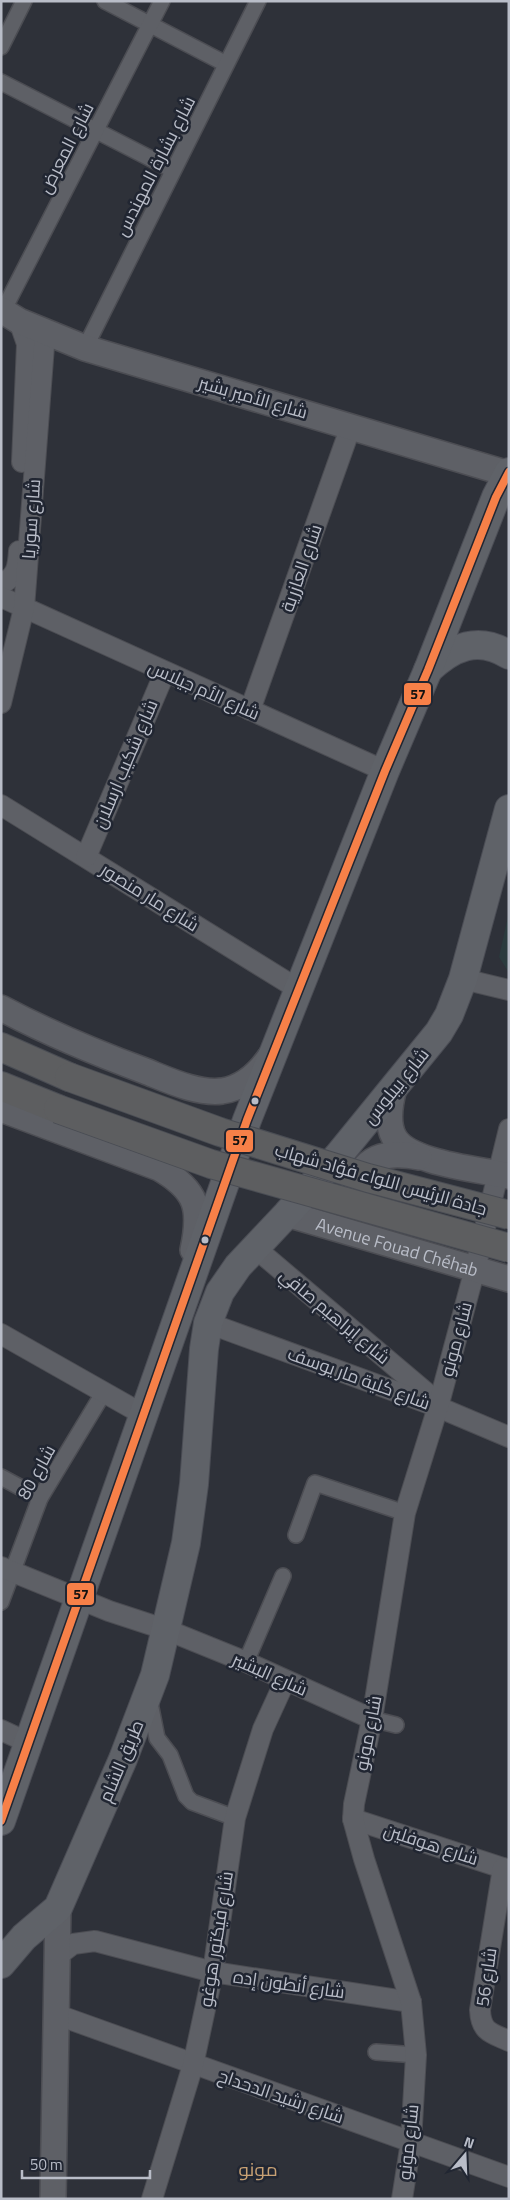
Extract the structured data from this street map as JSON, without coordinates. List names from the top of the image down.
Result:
{
  "streets": {
    "highway": ["جادة الرئيس اللواء فؤاد شهاب"],
    "main road": ["شارع بيبلوس", "طريق الشام"],
    "street": [
      "شارع المعرض",
      "شارع بشارة المهندس",
      "شارع الأمير بشير",
      "شارع سوريا",
      "شارع العازرية",
      "شارع الأم جيلاس",
      "شارع شكيب ارسلان",
      "شارع مار منصور",
      "Avenue Fouad Chéhab",
      "شارع إبراهيم صافي",
      "شارع مونو",
      "شارع كلية مار يوسف",
      "شارع 80",
      "شارع البشير",
      "شارع هوفلين",
      "شارع فيكتور هوغو",
      "شارع 56",
      "شارع أنطون إده",
      "شارع رشيد الدحداح"
    ]
  },
  "crossings": [
    ["شارع المعرض", "شارع الأمير بشير"],
    ["شارع المعرض", "شارع سوريا"],
    ["شارع بشارة المهندس", "شارع الأمير بشير"],
    ["شارع الأمير بشير", "شارع سوريا"],
    ["شارع الأمير بشير", "شارع العازرية"],
    ["شارع سوريا", "شارع الأم جيلاس"],
    ["شارع العازرية", "شارع الأم جيلاس"],
    ["شارع الأم جيلاس", "شارع شكيب ارسلان"],
    ["شارع شكيب ارسلان", "شارع مار منصور"],
    ["شارع بيبلوس", "Avenue Fouad Chéhab"],
    ["شارع بيبلوس", "شارع إبراهيم صافي"],
    ["شارع بيبلوس", "شارع كلية مار يوسف"],
    ["شارع بيبلوس", "طريق الشام"],
    ["Avenue Fouad Chéhab", "شارع مونو"],
    ["شارع إبراهيم صافي", "شارع مونو"],
    ["شارع إبراهيم صافي", "شارع كلية مار يوسف"],
    ["شارع مونو", "شارع كلية مار يوسف"],
    ["شارع مونو", "شارع البشير"],
    ["شارع مونو", "شارع هوفلين"],
    ["شارع مونو", "شارع أنطون إده"],
    ["شارع مونو", "شارع رشيد الدحداح"],
    ["شارع كلية مار يوسف", "طريق الشام"],
    ["شارع 80", "شارع البشير"],
    ["شارع البشير", "طريق الشام"],
    ["شارع البشير", "شارع فيكتور هوغو"],
    ["طريق الشام", "شارع أنطون إده"],
    ["طريق الشام", "شارع رشيد الدحداح"],
    ["شارع هوفلين", "شارع 56"],
    ["شارع فيكتور هوغو", "شارع أنطون إده"],
    ["شارع فيكتور هوغو", "شارع رشيد الدحداح"]
  ],
  "districts": ["مونو"],
  "lines": ["transit line 57"],
  "scale_bar": "50 m",
  "north": "top"
}
